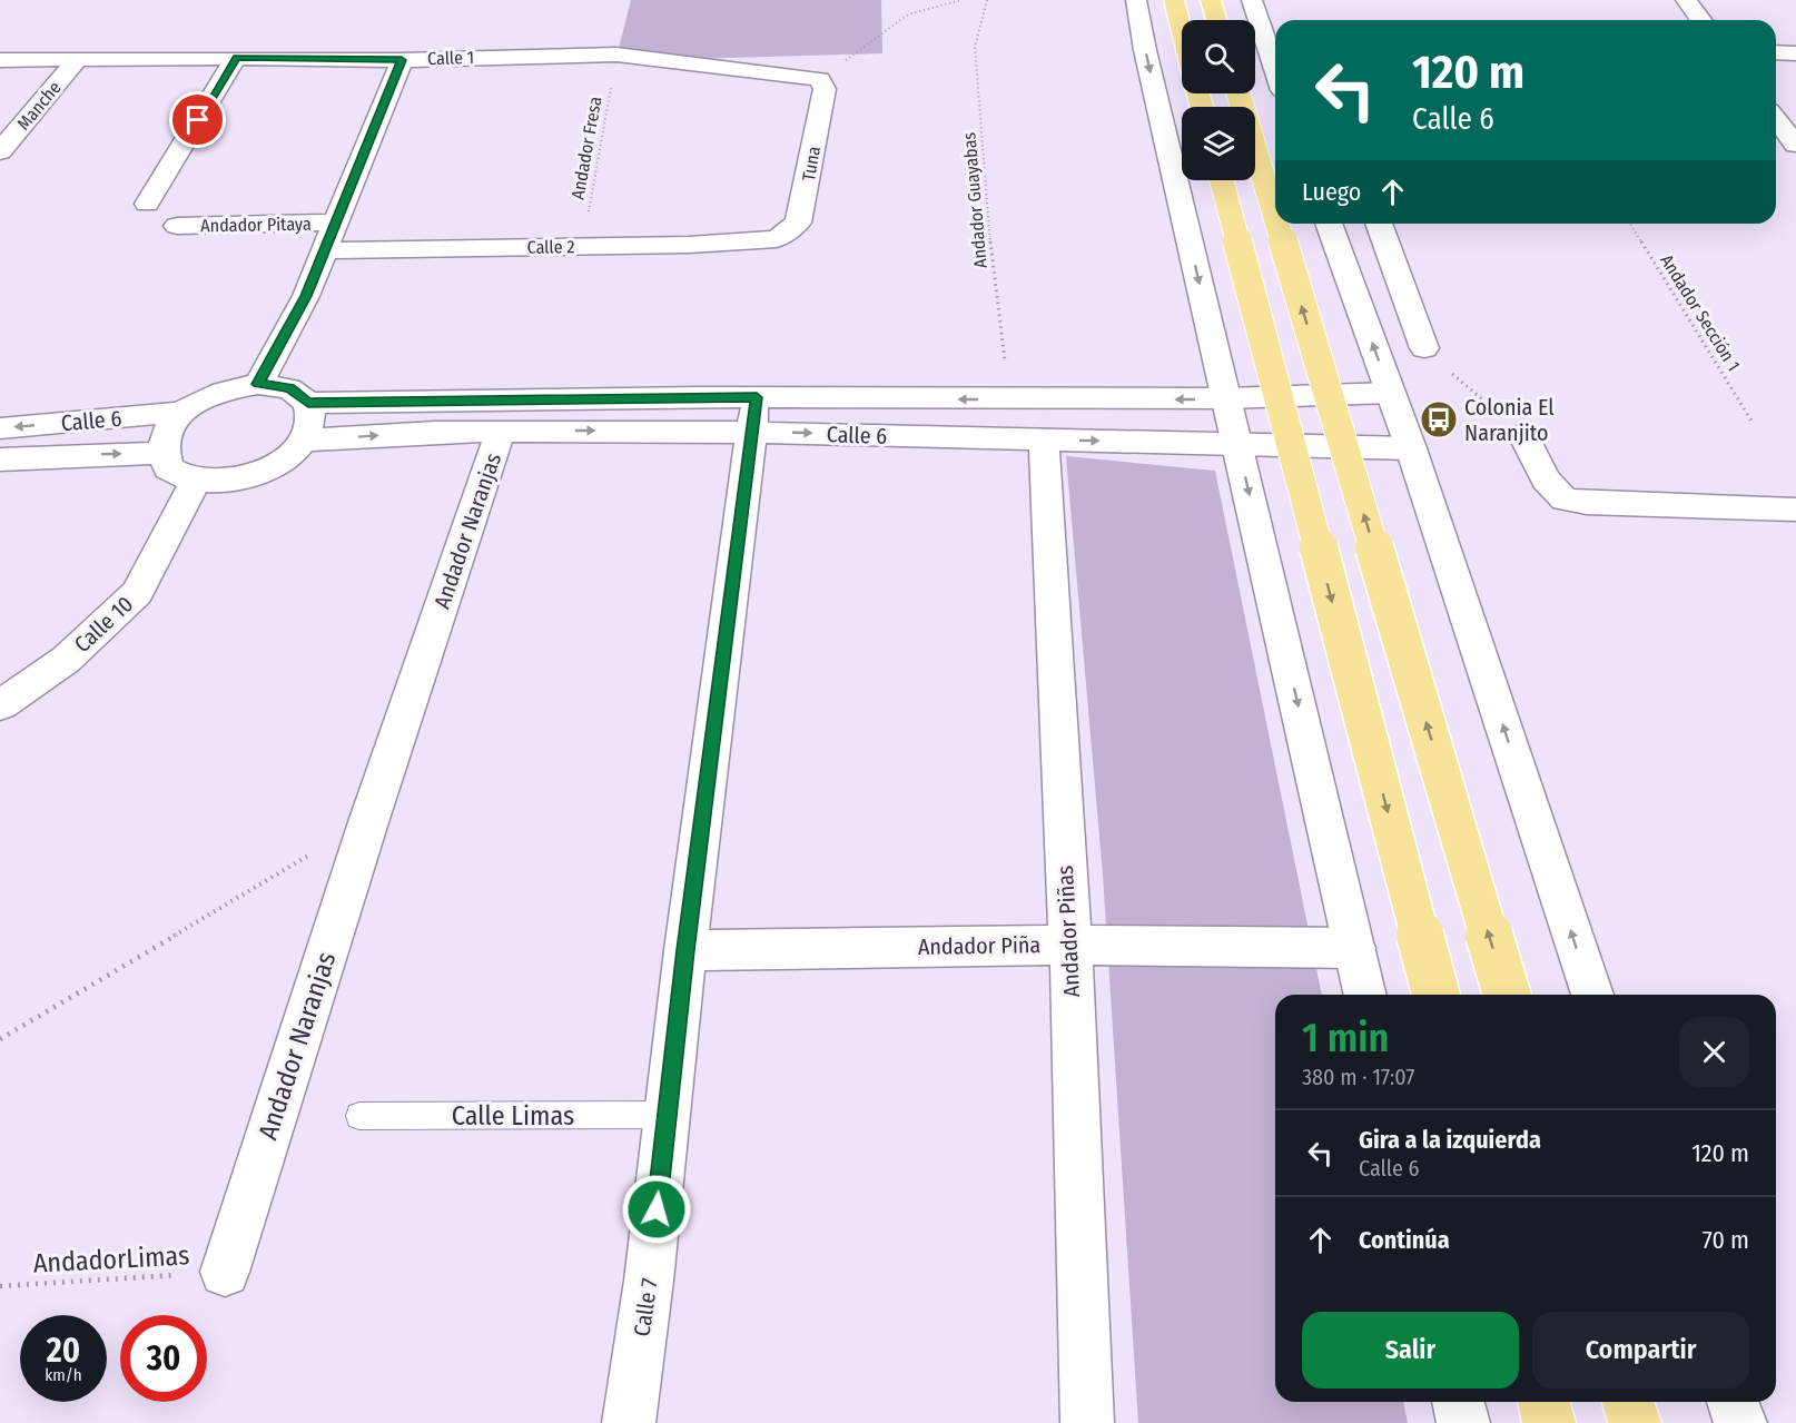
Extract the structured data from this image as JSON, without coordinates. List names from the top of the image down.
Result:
{
  "streets": {
    "street": [
      "Calle 1",
      "Manche",
      "Tuna",
      "Andador Pitaya",
      "Calle 2",
      "Calle 6",
      "Andador Naranjas",
      "Calle 10",
      "Andador Piñas",
      "Andador Piña",
      "Calle 7"
    ],
    "lane": ["Calle Limas"],
    "path": [
      "Andador Fresa",
      "Andador Guayabas",
      "Andador Sección 1",
      "AndadorLimas"
    ]
  },
  "crossings": [
    ["Calle 1", "Manche"],
    ["Calle 1", "Andador Fresa"],
    ["Calle 1", "Tuna"],
    ["Andador Fresa", "Calle 2"],
    ["Tuna", "Calle 2"],
    ["Andador Guayabas", "Calle 6"],
    ["Calle 6", "Andador Naranjas"],
    ["Calle 6", "Calle 10"],
    ["Calle 6", "Andador Piñas"],
    ["Calle 6", "Calle 7"],
    ["Andador Naranjas", "AndadorLimas"],
    ["Andador Piñas", "Andador Piña"],
    ["Andador Piña", "Calle 7"],
    ["Calle Limas", "Calle 7"]
  ],
  "places": {
    "bus stop": ["Colonia El Naranjito"]
  },
  "page": {
    "turn": ["120 m", "Calle 6"],
    "then": "Luego",
    "heading": ["1 min", "380 m · 17:07"],
    "list": [
      {
        "name": "Gira a la izquierda",
        "note": "Calle 6",
        "value": "120 m"
      },
      {
        "name": "Continúa",
        "value": "70 m"
      }
    ],
    "buttons": ["Salir", "Compartir"],
    "speed": "20 km/h",
    "limit": "30"
  }
}
